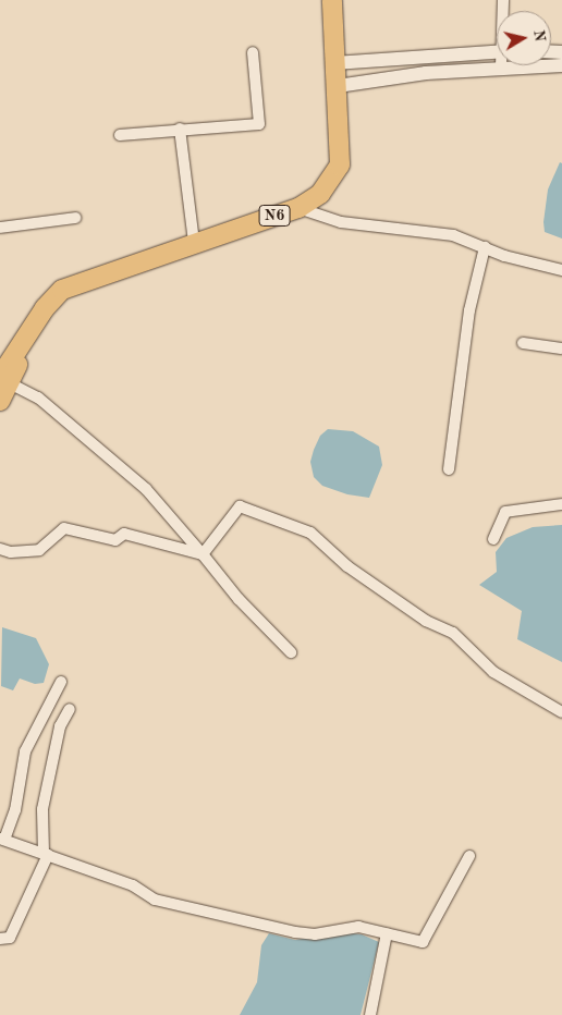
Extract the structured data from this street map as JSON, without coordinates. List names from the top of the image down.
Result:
{
  "streets": {
    "highway": ["N6"]
  },
  "north": "right"
}
